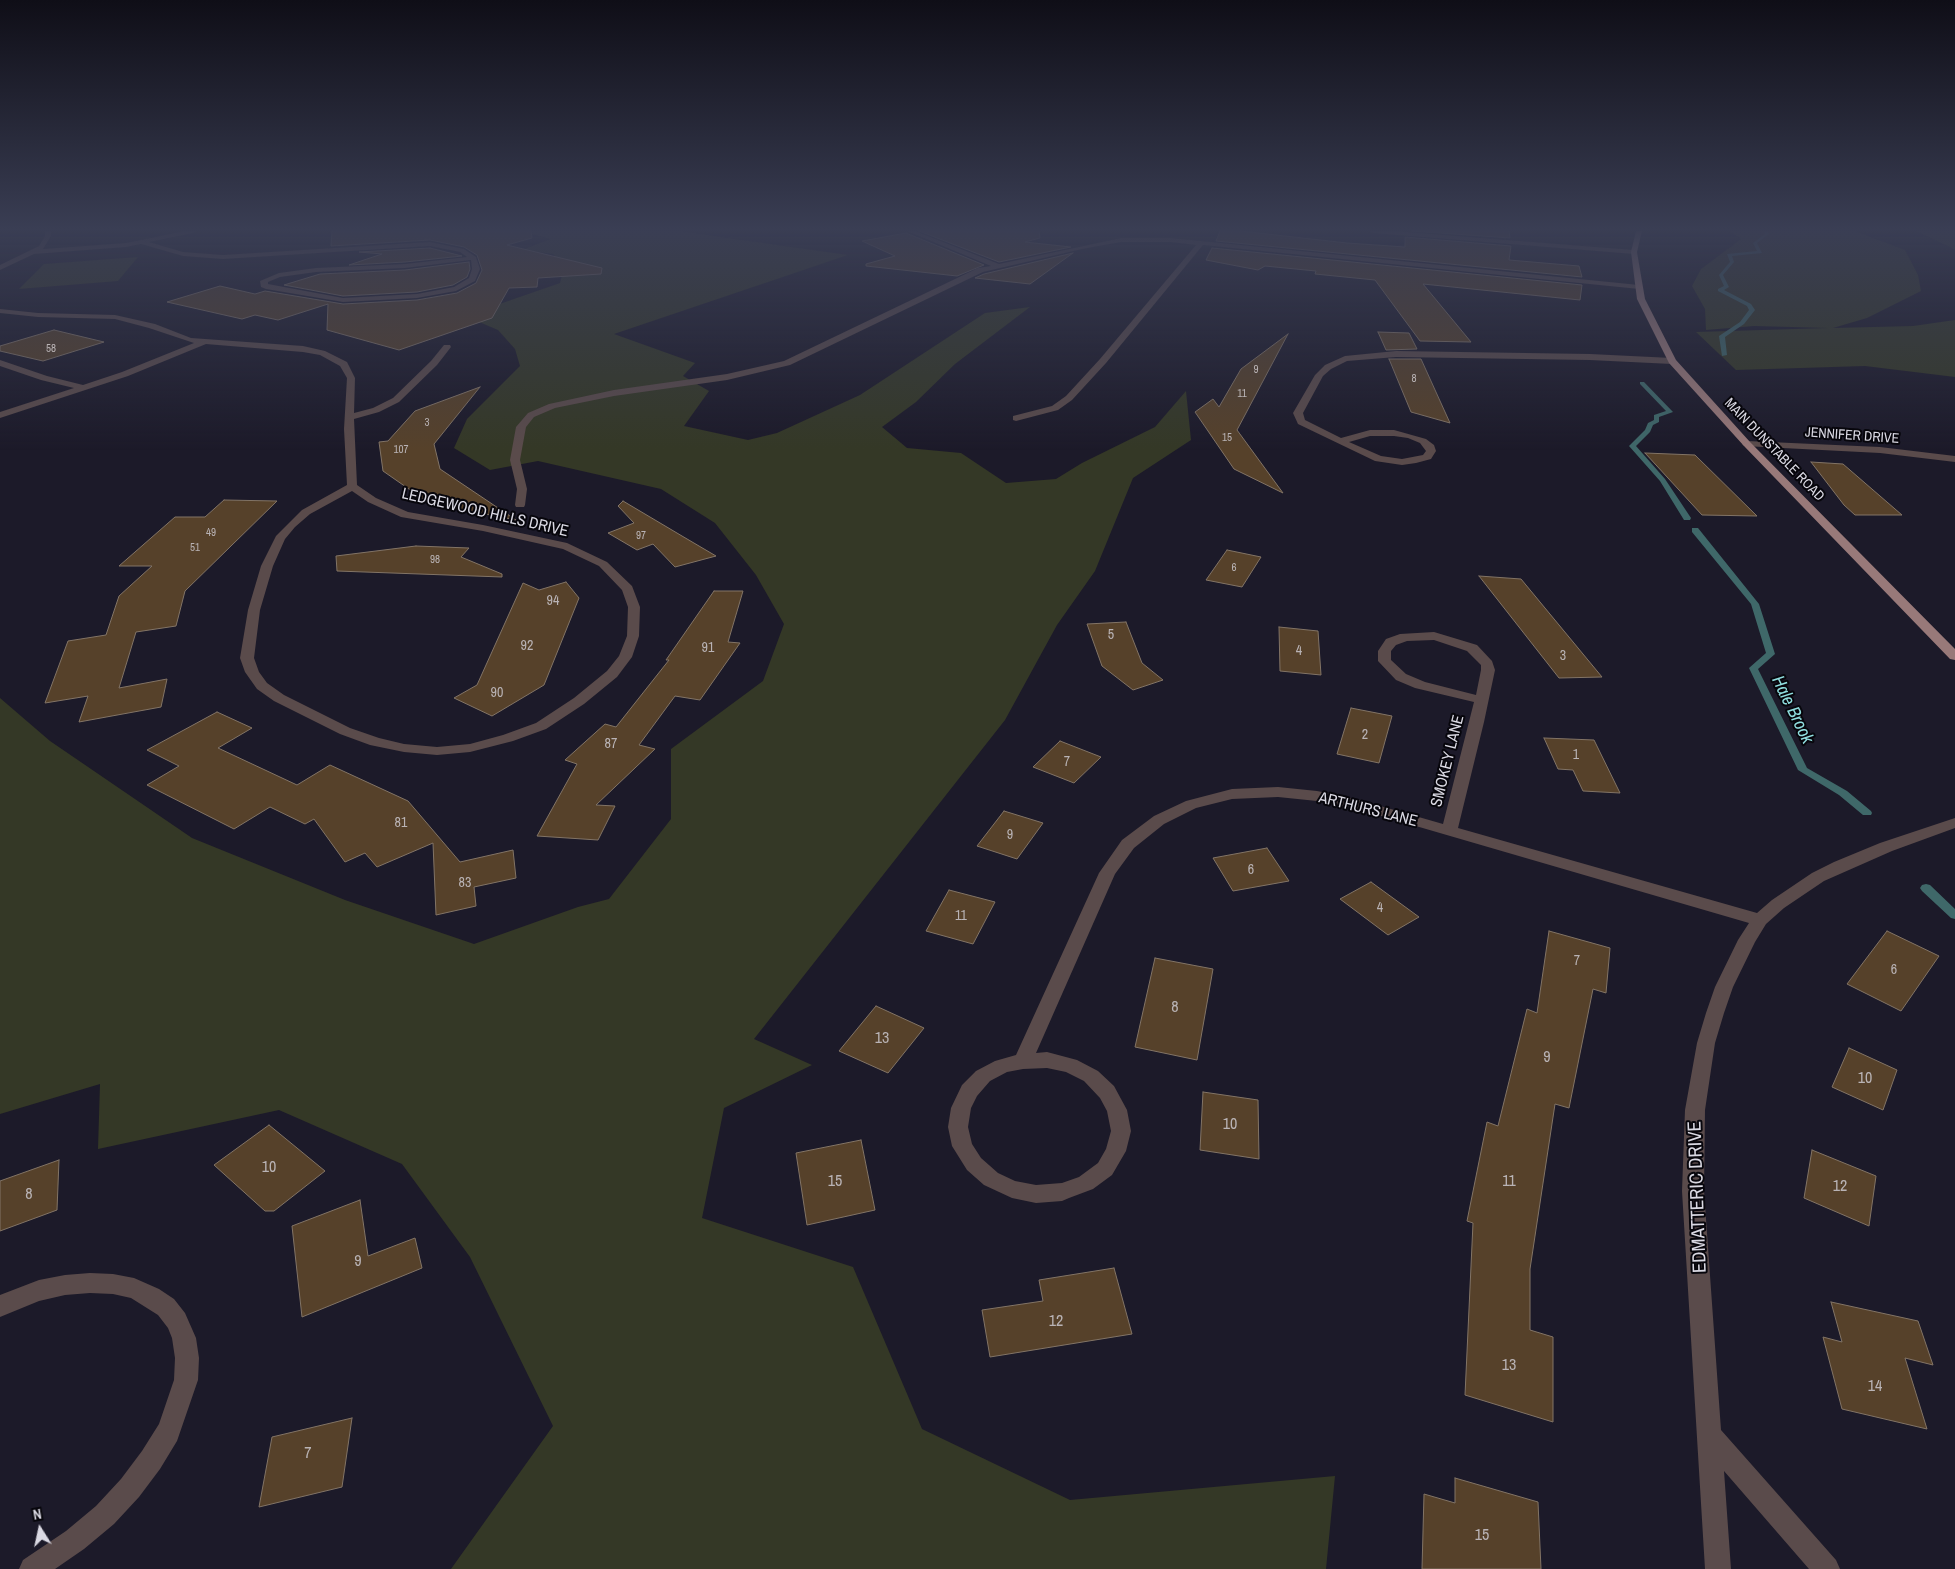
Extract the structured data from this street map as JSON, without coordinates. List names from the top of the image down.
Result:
{
  "streets": {
    "main road": ["MAIN DUNSTABLE ROAD"],
    "street": [
      "JENNIFER DRIVE",
      "LEDGEWOOD HILLS DRIVE",
      "SMOKEY LANE",
      "ARTHURS LANE",
      "EDMATTERIC DRIVE"
    ]
  },
  "crossings": [
    ["JENNIFER DRIVE", "MAIN DUNSTABLE ROAD"],
    ["SMOKEY LANE", "ARTHURS LANE"],
    ["ARTHURS LANE", "EDMATTERIC DRIVE"]
  ],
  "water": ["Hale Brook"],
  "house_numbers": [
    "58",
    "9",
    "8",
    "11",
    "3",
    "15",
    "107",
    "49",
    "97",
    "51",
    "98",
    "6",
    "94",
    "5",
    "92",
    "91",
    "4",
    "3",
    "90",
    "2",
    "87",
    "1",
    "7",
    "81",
    "9",
    "6",
    "83",
    "4",
    "11",
    "7",
    "6",
    "8",
    "13",
    "9",
    "10",
    "10",
    "10",
    "15",
    "11",
    "12",
    "8",
    "9",
    "12",
    "13",
    "14",
    "7",
    "15"
  ],
  "north": "top"
}
